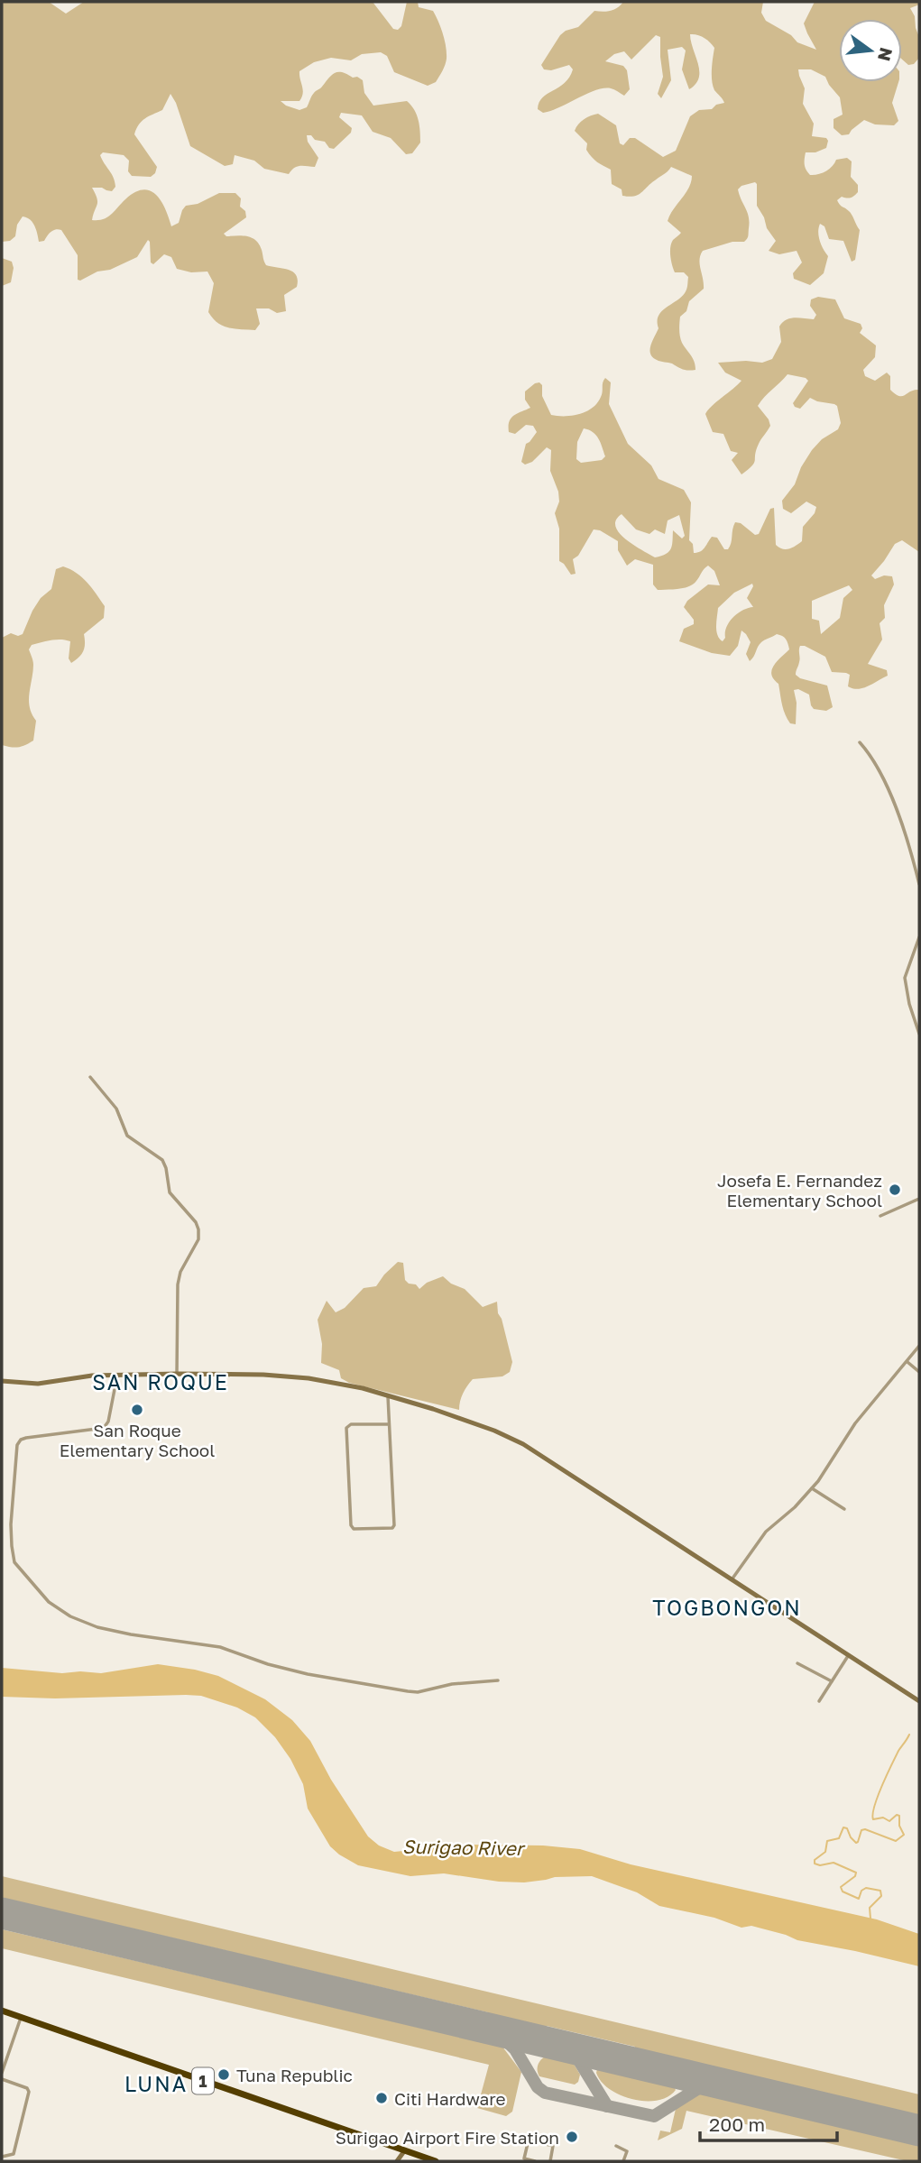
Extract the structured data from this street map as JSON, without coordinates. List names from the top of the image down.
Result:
{
  "streets": {
    "highway": ["1"]
  },
  "districts": ["SAN ROQUE", "TOGBONGON", "LUNA"],
  "water": ["Surigao River"],
  "places": [
    "Josefa E. Fernandez Elementary School",
    "San Roque Elementary School",
    "Tuna Republic",
    "Citi Hardware",
    "Surigao Airport Fire Station"
  ],
  "scale_bar": "200 m",
  "north": "right"
}
